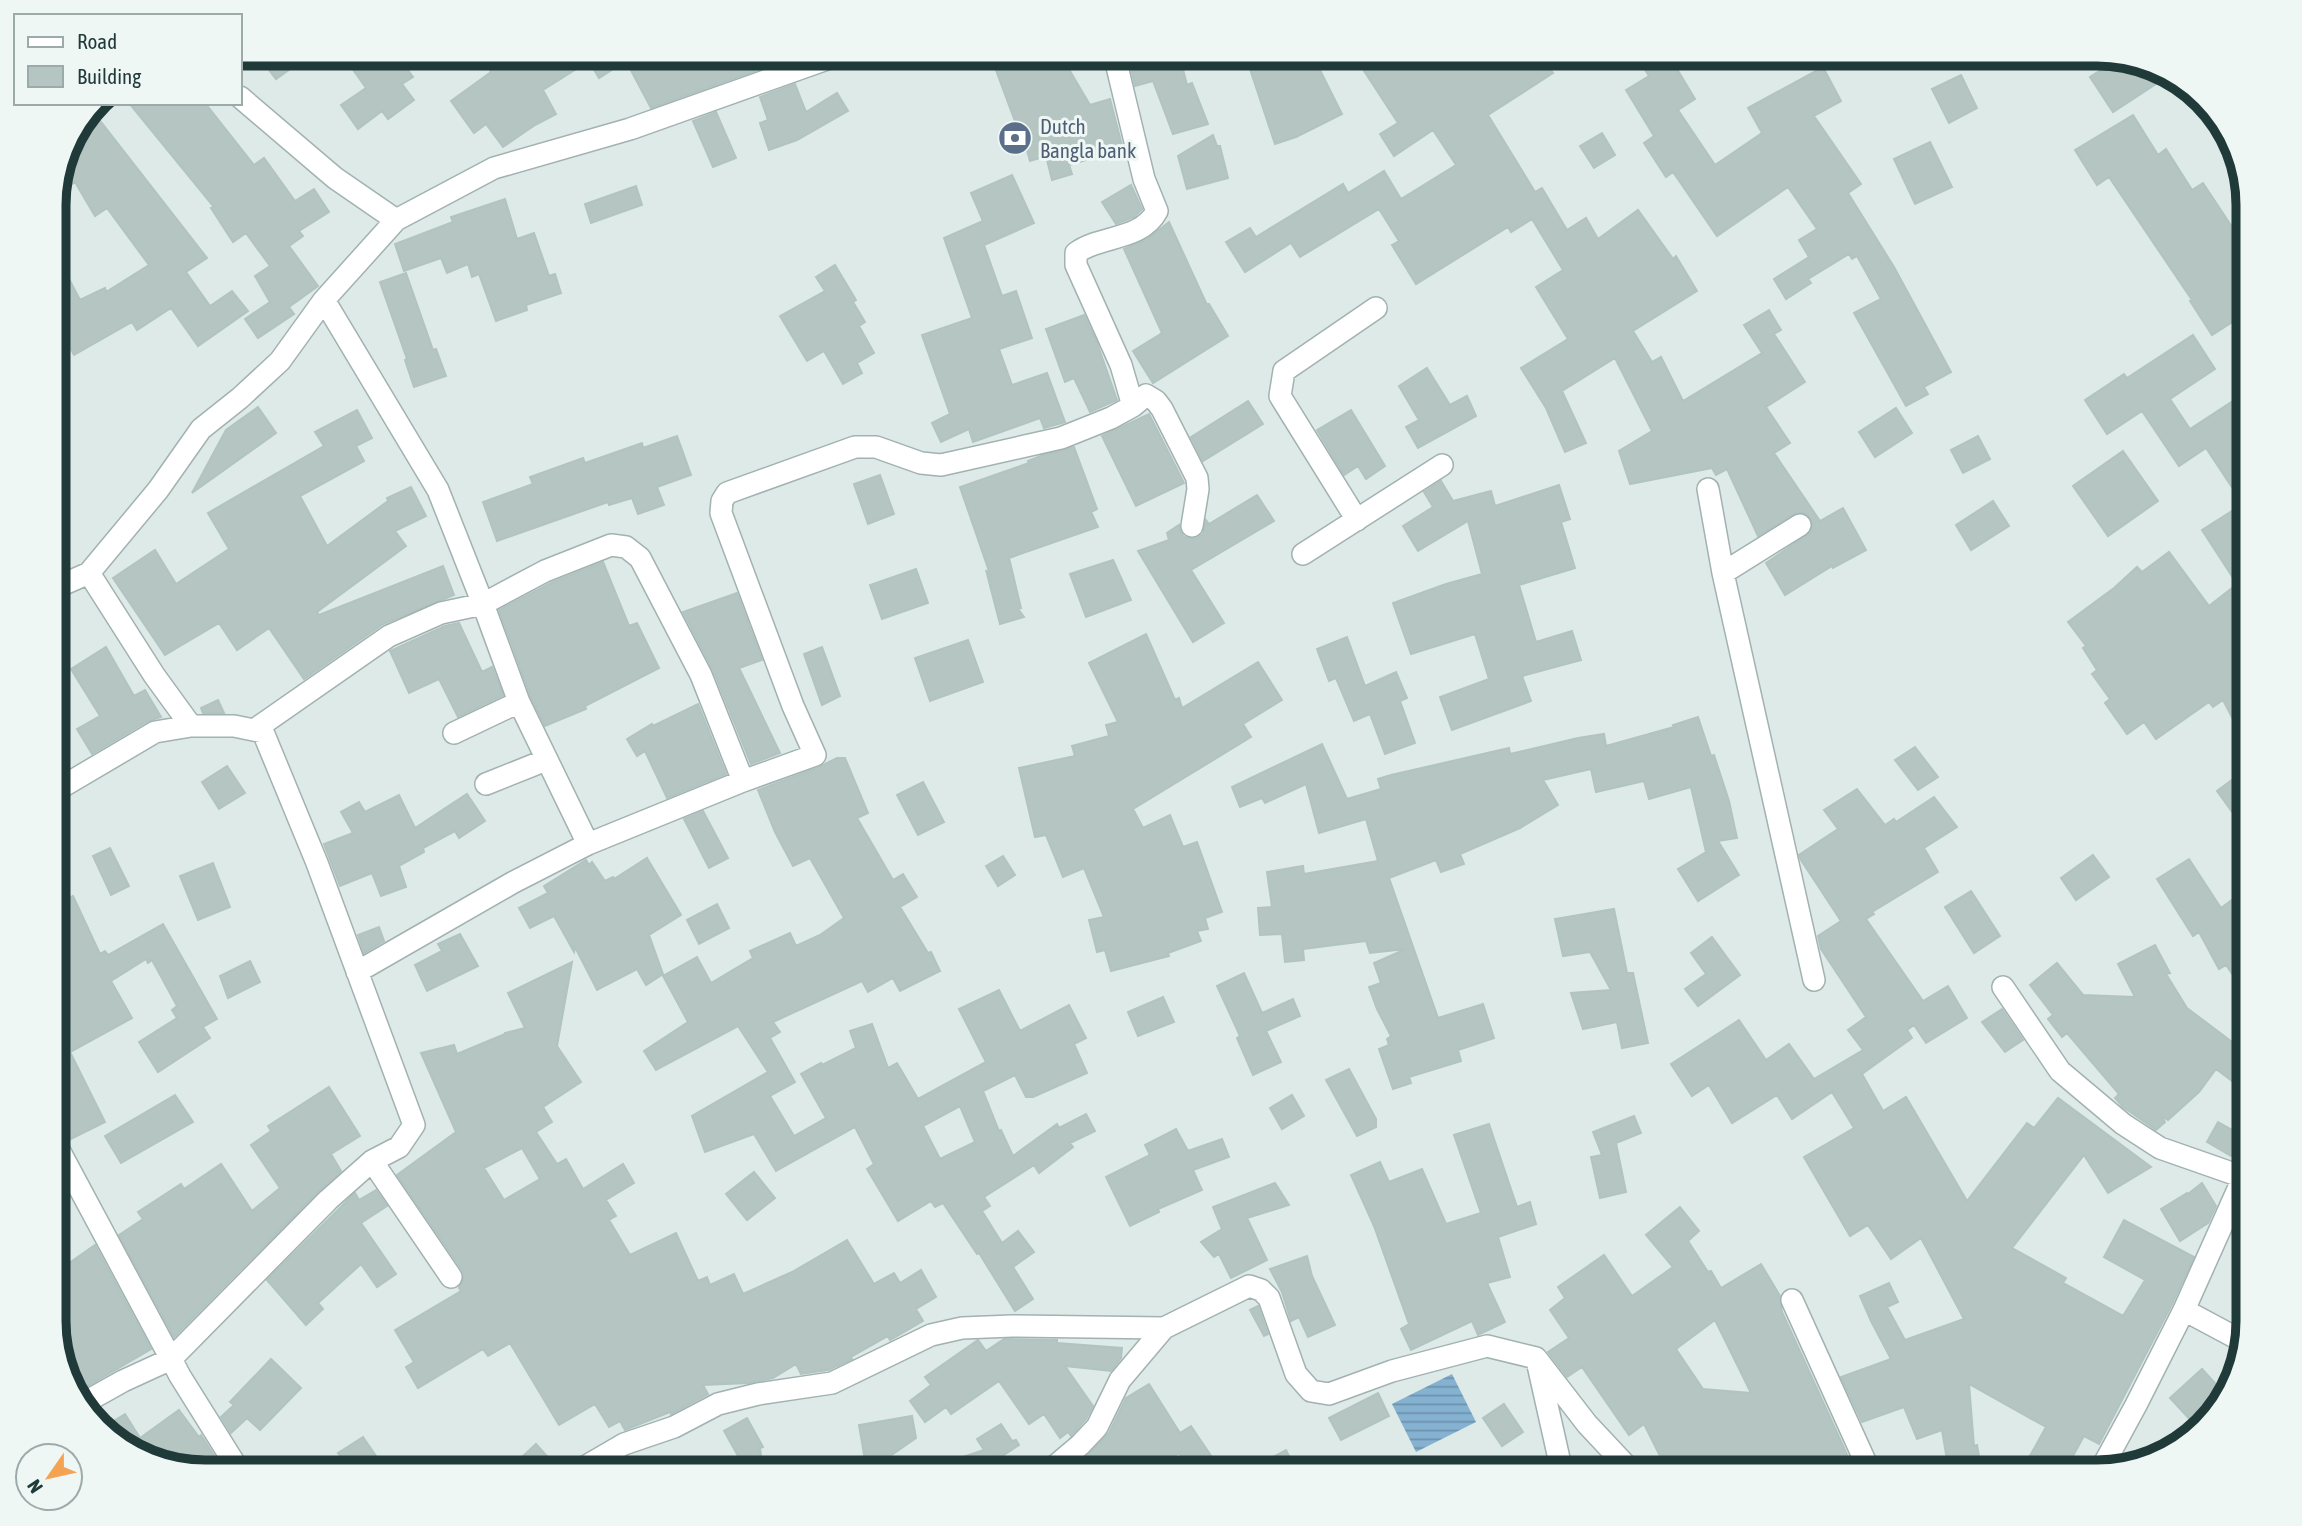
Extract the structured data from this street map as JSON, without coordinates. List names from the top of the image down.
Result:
{
  "places": {
    "bank": ["Dutch Bangla bank"]
  },
  "legend": ["Road", "Building"],
  "north": "bottom left"
}
